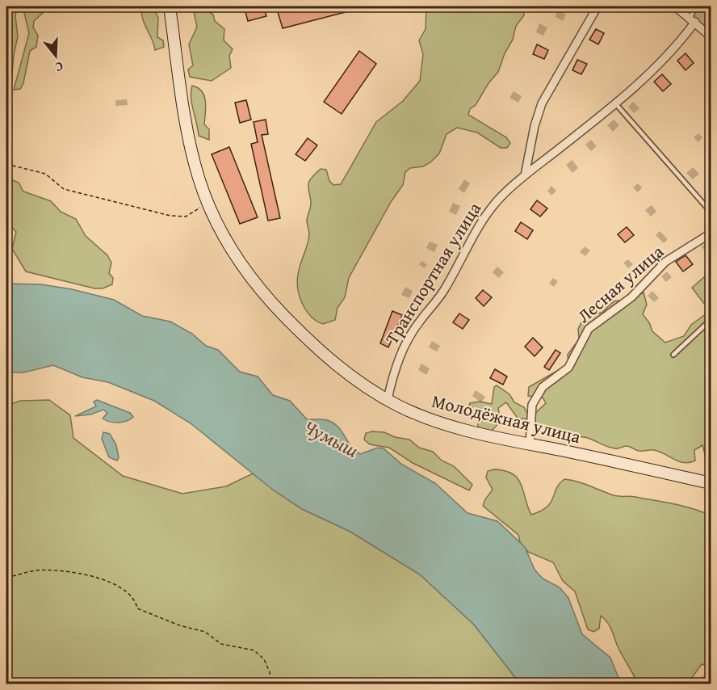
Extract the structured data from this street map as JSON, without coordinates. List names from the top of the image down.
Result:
{
  "streets": {
    "street": ["Транспортная улица", "Лесная улица", "Молодёжная улица"]
  },
  "crossings": [
    ["Транспортная улица", "Молодёжная улица"],
    ["Лесная улица", "Молодёжная улица"]
  ],
  "water": ["Чумыш"],
  "north": "bottom"
}
